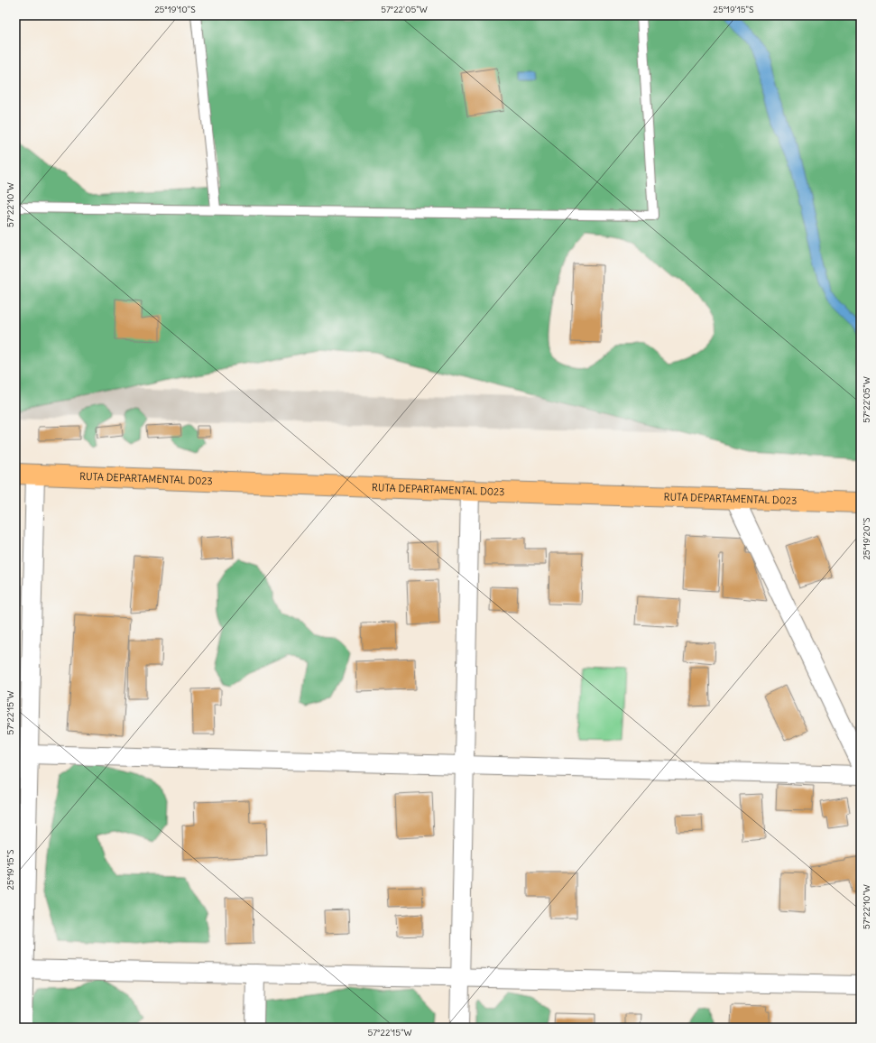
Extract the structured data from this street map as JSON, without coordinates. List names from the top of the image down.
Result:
{
  "streets": {
    "main road": ["RUTA DEPARTAMENTAL D023"]
  },
  "coordinates": [
    "25°19'10\"S",
    "57°22'05\"W",
    "25°19'15\"S",
    "57°22'10\"W",
    "25°19'20\"S",
    "57°22'15\"W"
  ]
}
